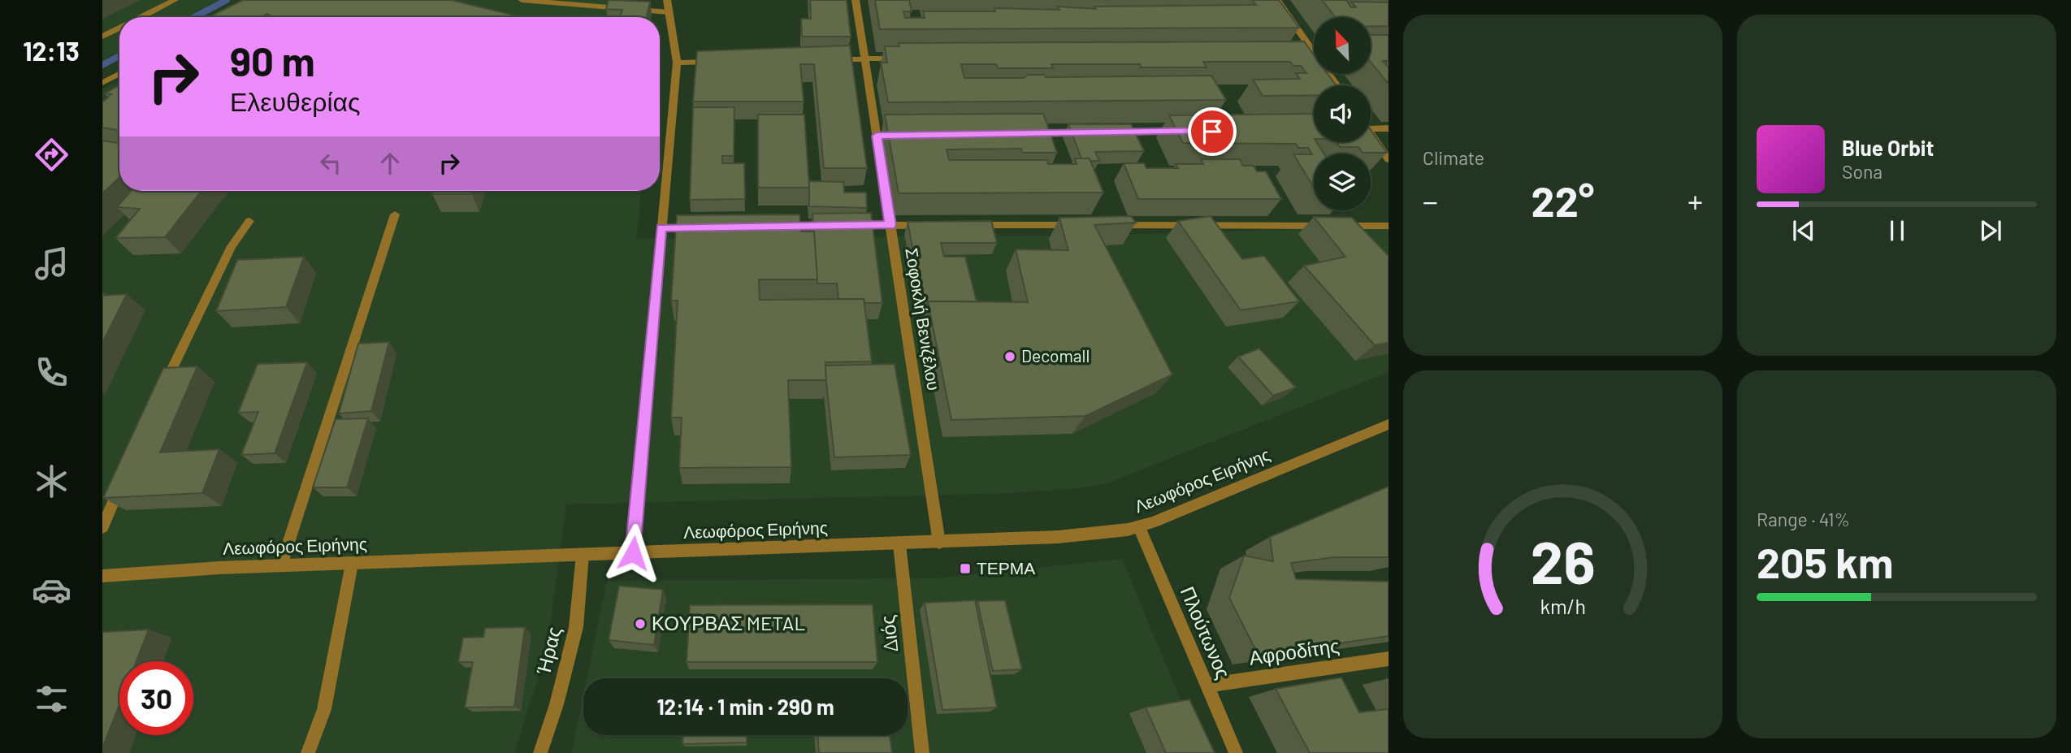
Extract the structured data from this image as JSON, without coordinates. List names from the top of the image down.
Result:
{
  "streets": {
    "street": [
      "Σοφοκλή Βενιζέλου",
      "Λεωφόρος Ειρήνης",
      "Πλούτωνος",
      "Διός",
      "Ήρας",
      "Αφροδίτης"
    ]
  },
  "crossings": [
    ["Σοφοκλή Βενιζέλου", "Λεωφόρος Ειρήνης"],
    ["Λεωφόρος Ειρήνης", "Πλούτωνος"],
    ["Λεωφόρος Ειρήνης", "Διός"],
    ["Λεωφόρος Ειρήνης", "Ήρας"],
    ["Πλούτωνος", "Αφροδίτης"]
  ],
  "places": {
    "other": ["Decomall", "ΚΟΥΡΒΑΣ METAL"],
    "transit": ["ΤΕΡΜΑ"]
  },
  "north": "top left",
  "page": {
    "tabs": "12:13",
    "tile": [
      "Climate",
      ["Range · 41%", "205 km"]
    ],
    "turn": ["90 m", "Ελευθερίας"],
    "song": ["Blue Orbit", "Sona"],
    "heat": ["−", "22°", "+"],
    "limit": "30",
    "trip": "12:14 · 1 min · 290 m",
    "gauge": ["26", "km/h"]
  }
}
